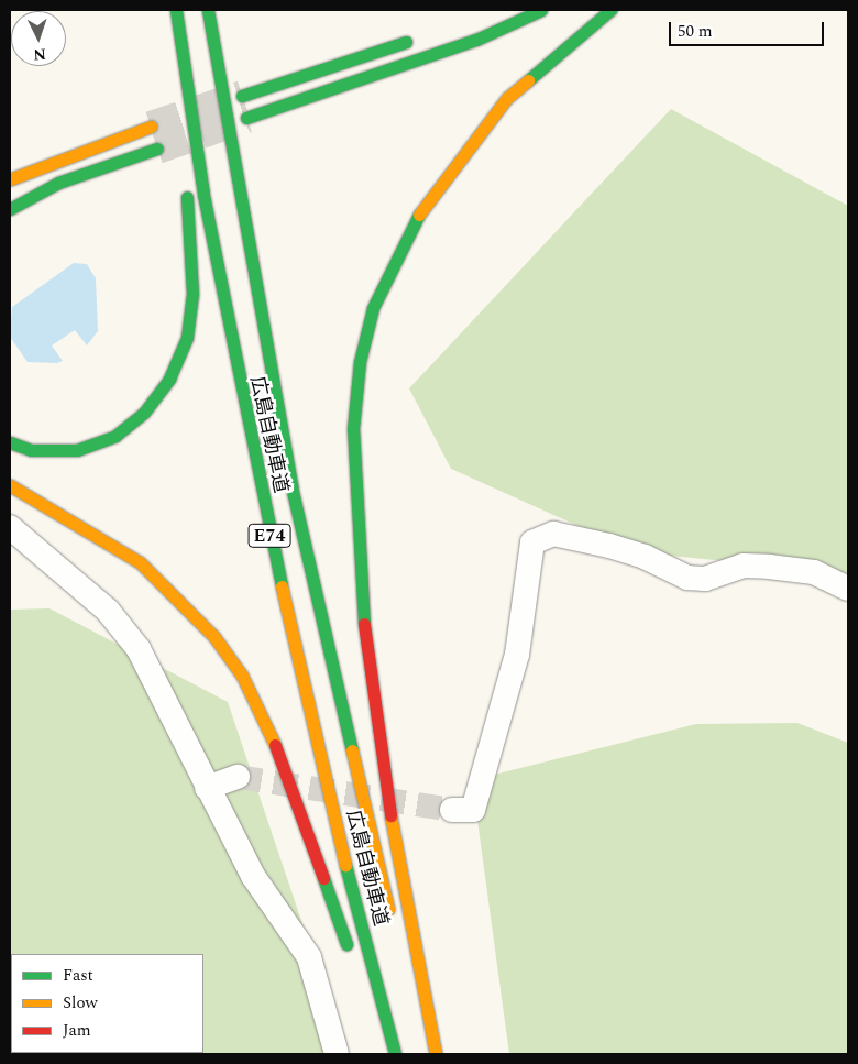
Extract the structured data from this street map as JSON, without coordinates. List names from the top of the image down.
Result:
{
  "streets": {
    "highway": ["広島自動車道", "E74"]
  },
  "legend": ["Fast", "Slow", "Jam"],
  "scale_bar": "50 m",
  "north": "bottom"
}
